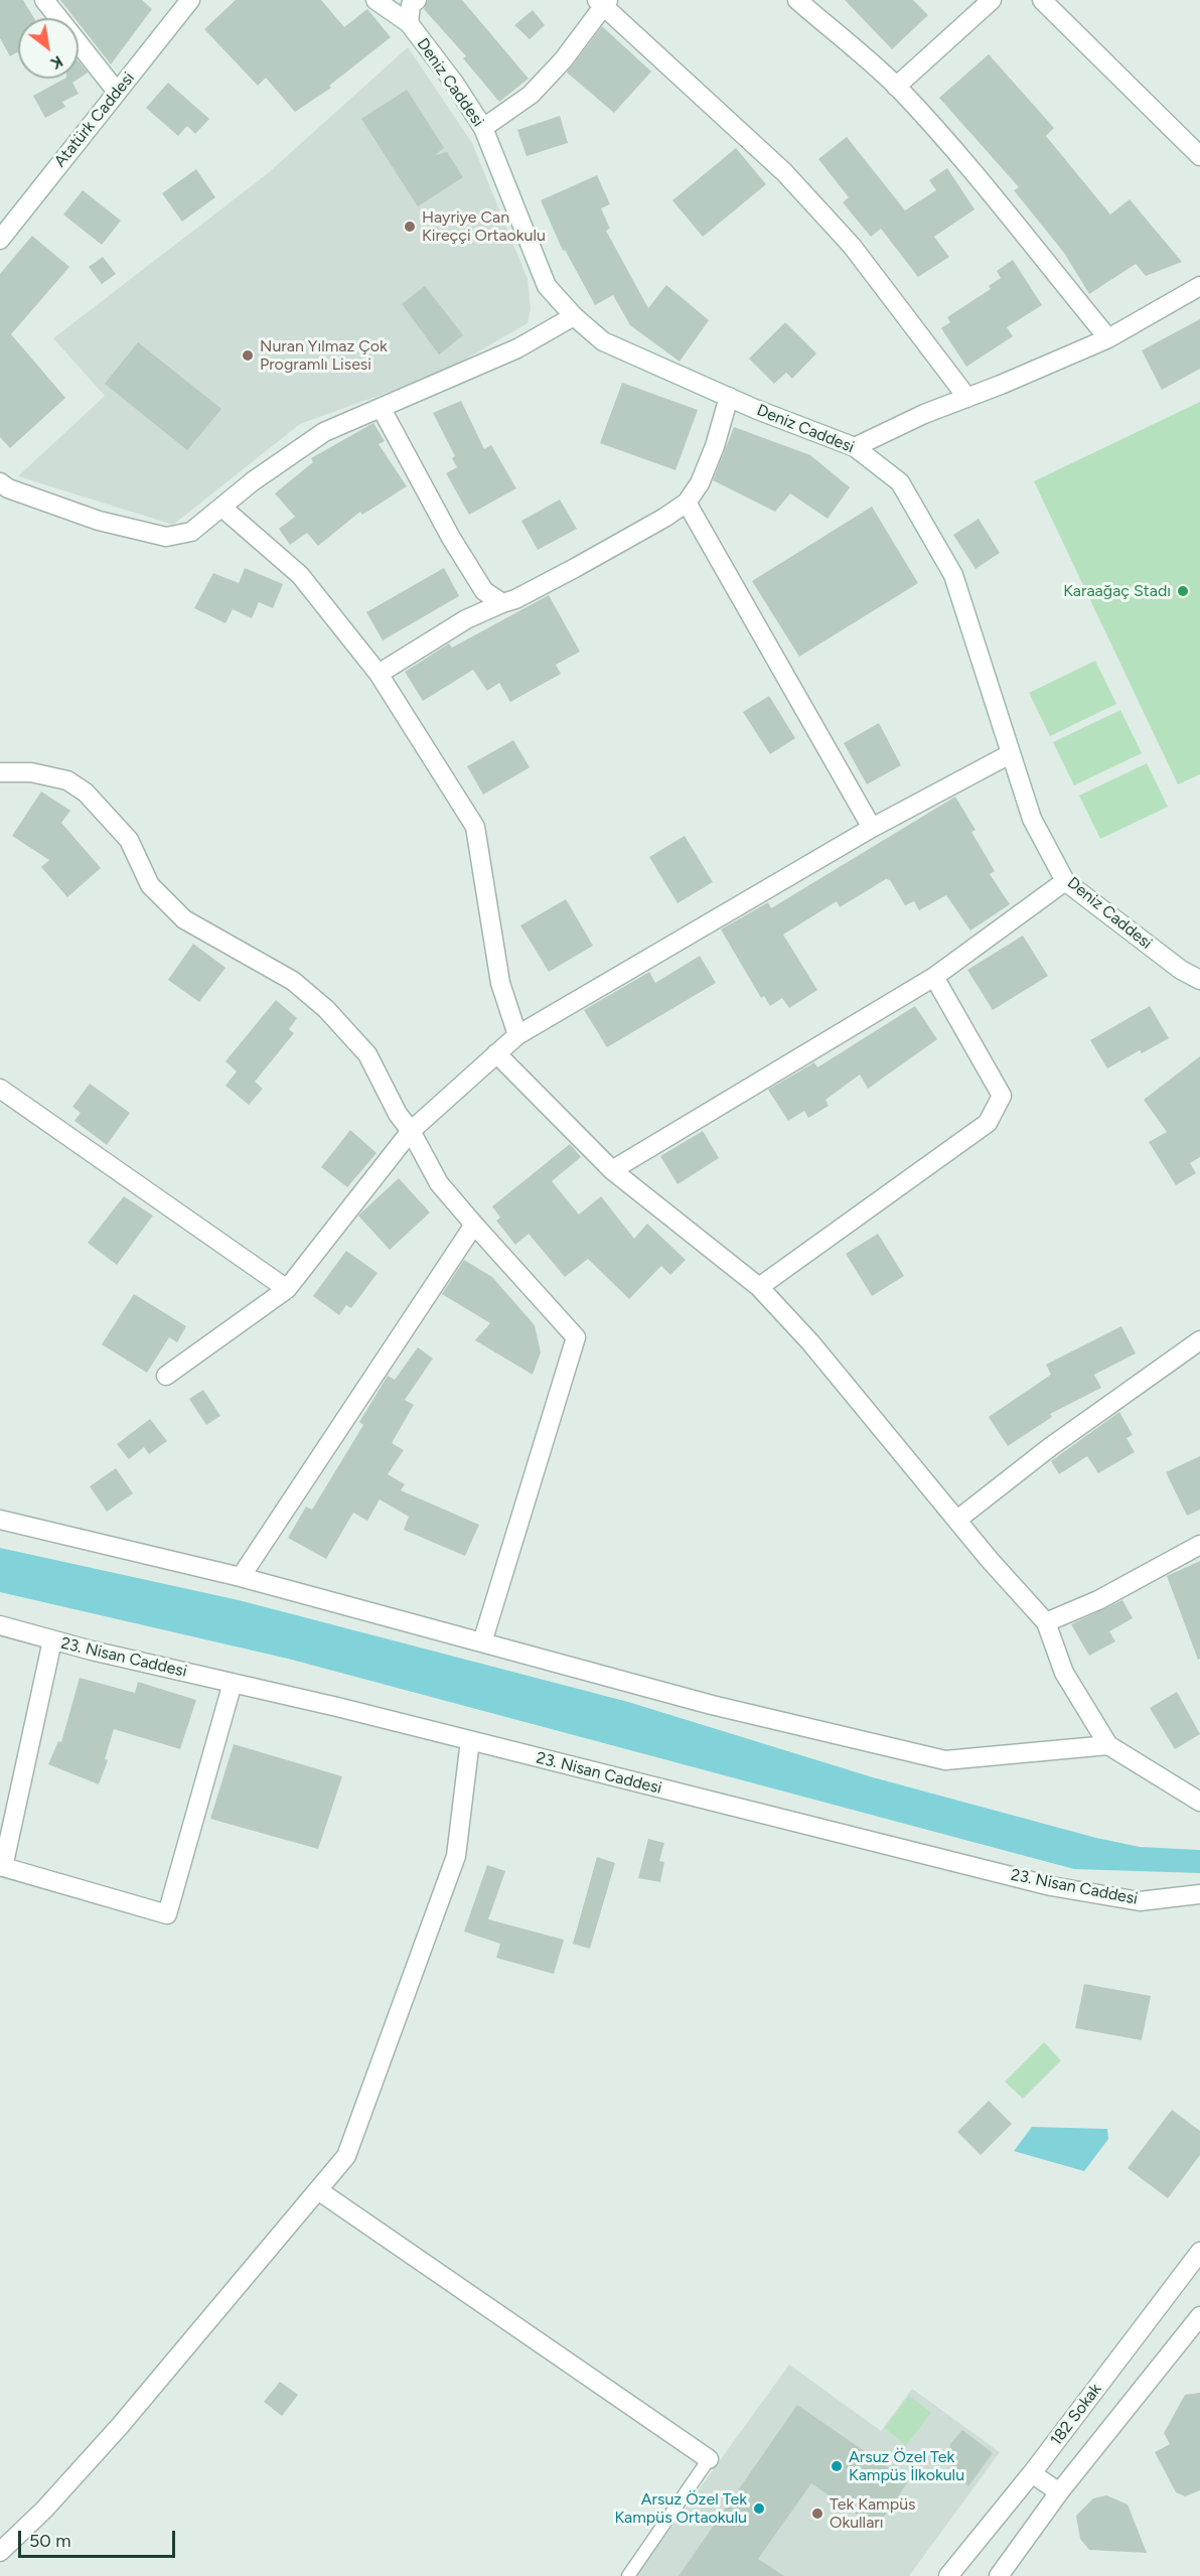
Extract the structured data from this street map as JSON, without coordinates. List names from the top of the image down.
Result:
{
  "streets": {
    "street": [
      "Deniz Caddesi",
      "Atatürk Caddesi",
      "23. Nisan Caddesi",
      "182 Sokak"
    ]
  },
  "places": [
    "Hayriye Can Kireççi Ortaokulu",
    "Nuran Yılmaz Çok Programlı Lisesi",
    "Karaağaç Stadı",
    "Arsuz Özel Tek Kampüs İlkokulu",
    "Arsuz Özel Tek Kampüs Ortaokulu",
    "Tek Kampüs Okulları"
  ],
  "scale_bar": "50 m",
  "north": "bottom right"
}
